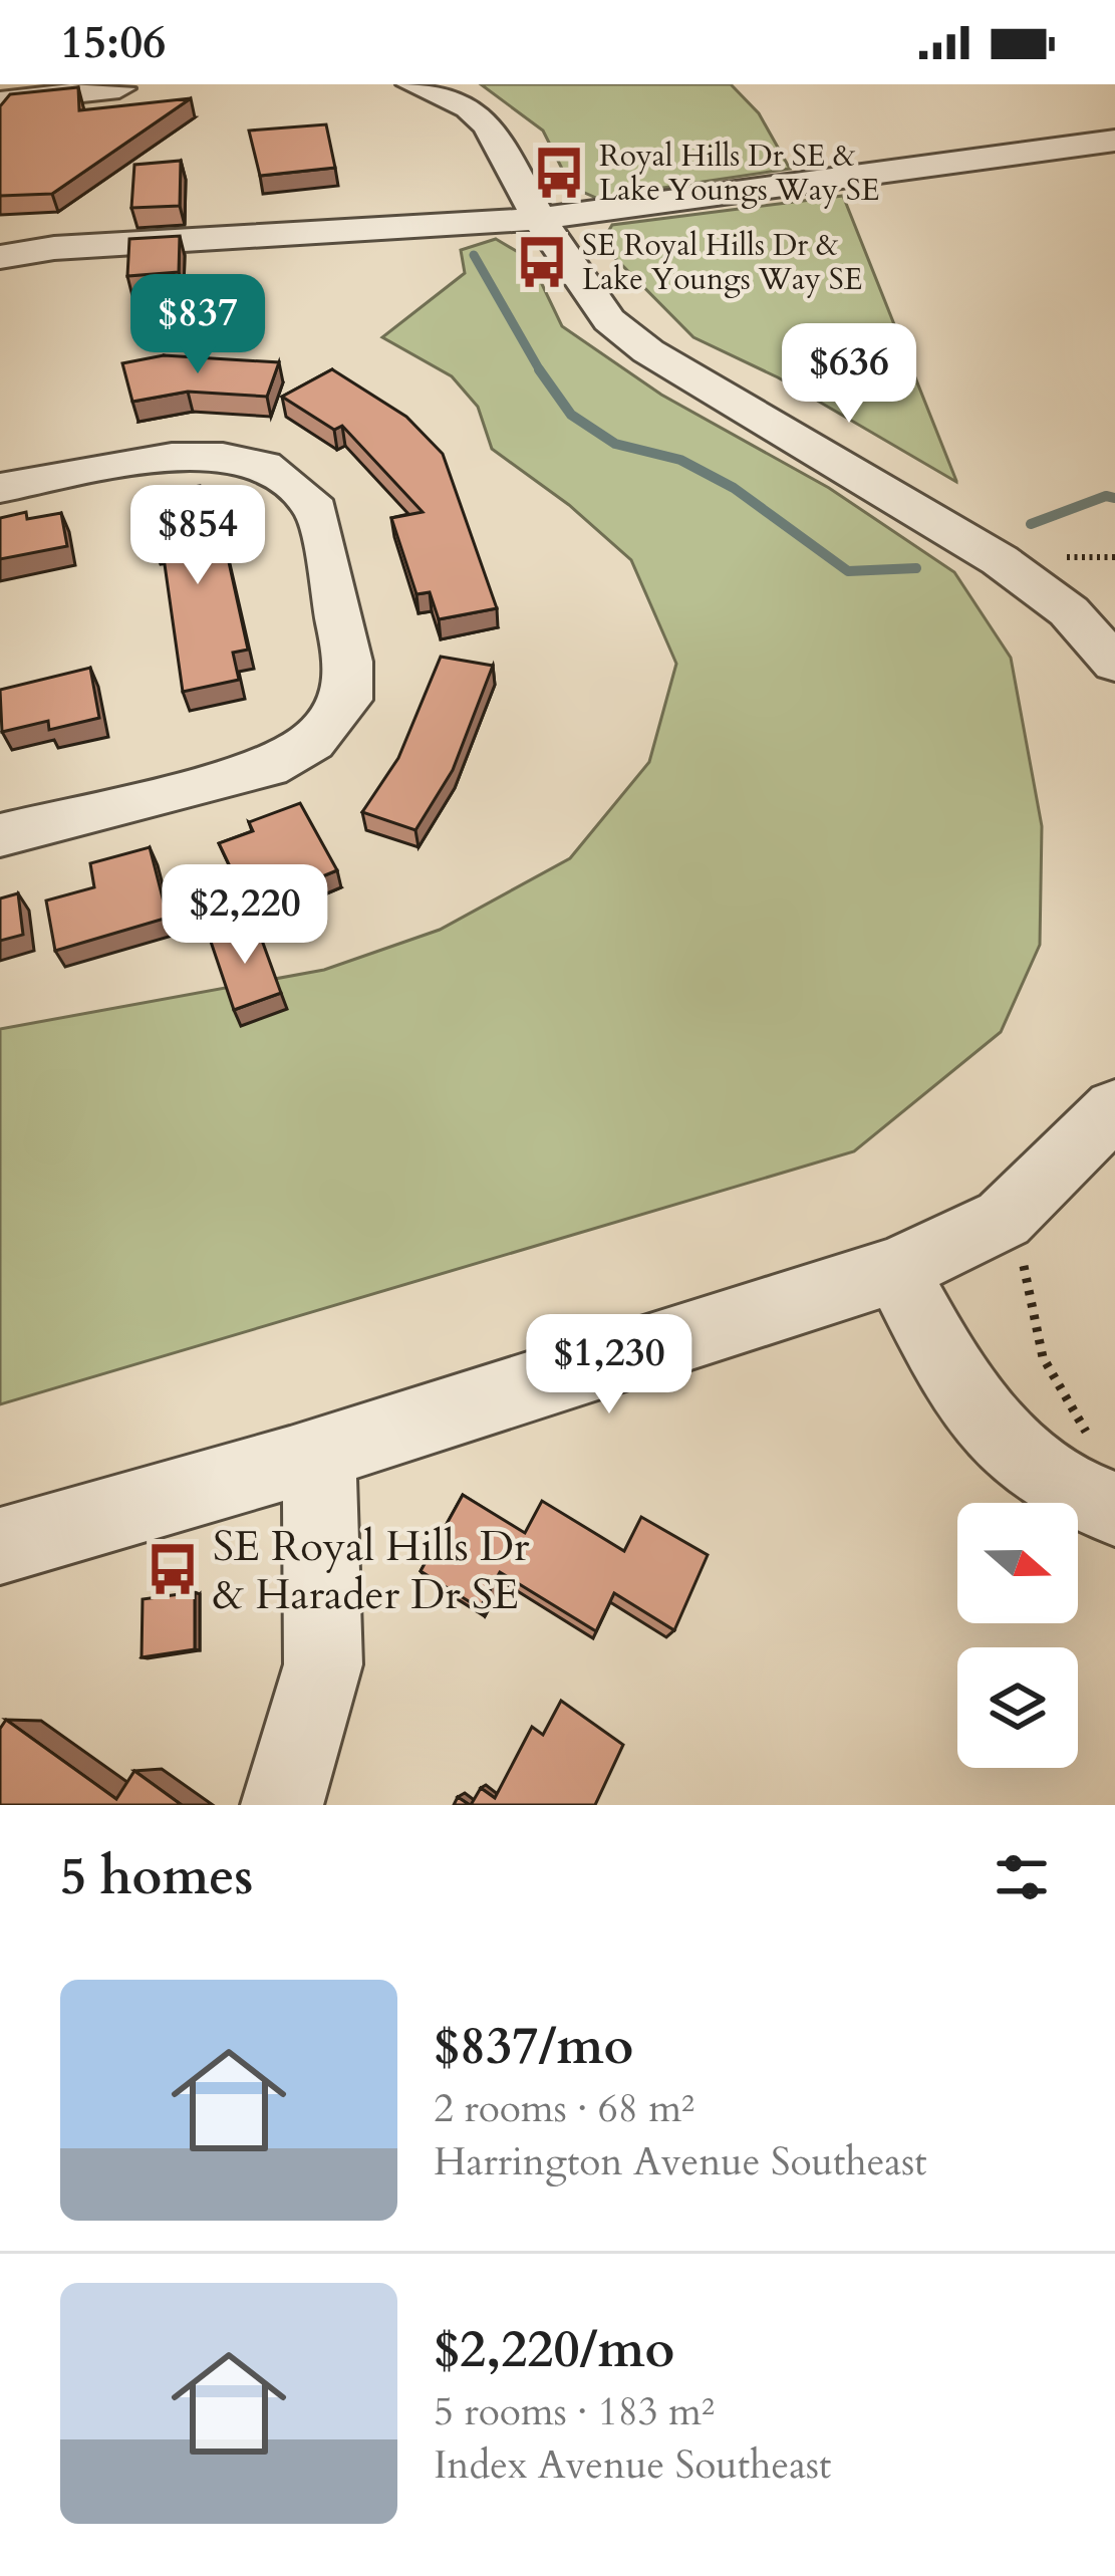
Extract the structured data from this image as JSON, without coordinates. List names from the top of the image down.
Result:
{
  "places": {
    "bus stop": ["Royal Hills Dr SE & Lake Youngs Way SE", "SE Royal Hills Dr & Lake Youngs Way SE", "SE Royal Hills Dr & Harader Dr SE"]
  },
  "north": "right",
  "page": {
    "status": "15:06",
    "price": [
      "$837",
      "$636",
      "$854",
      "$2,220",
      "$1,230"
    ],
    "heading": "5 homes",
    "list": [
      {
        "name": "$837/mo",
        "note": "2 rooms · 68 m² · Harrington Avenue Southeast"
      },
      {
        "name": "$2,220/mo",
        "note": "5 rooms · 183 m² · Index Avenue Southeast"
      }
    ]
  }
}
